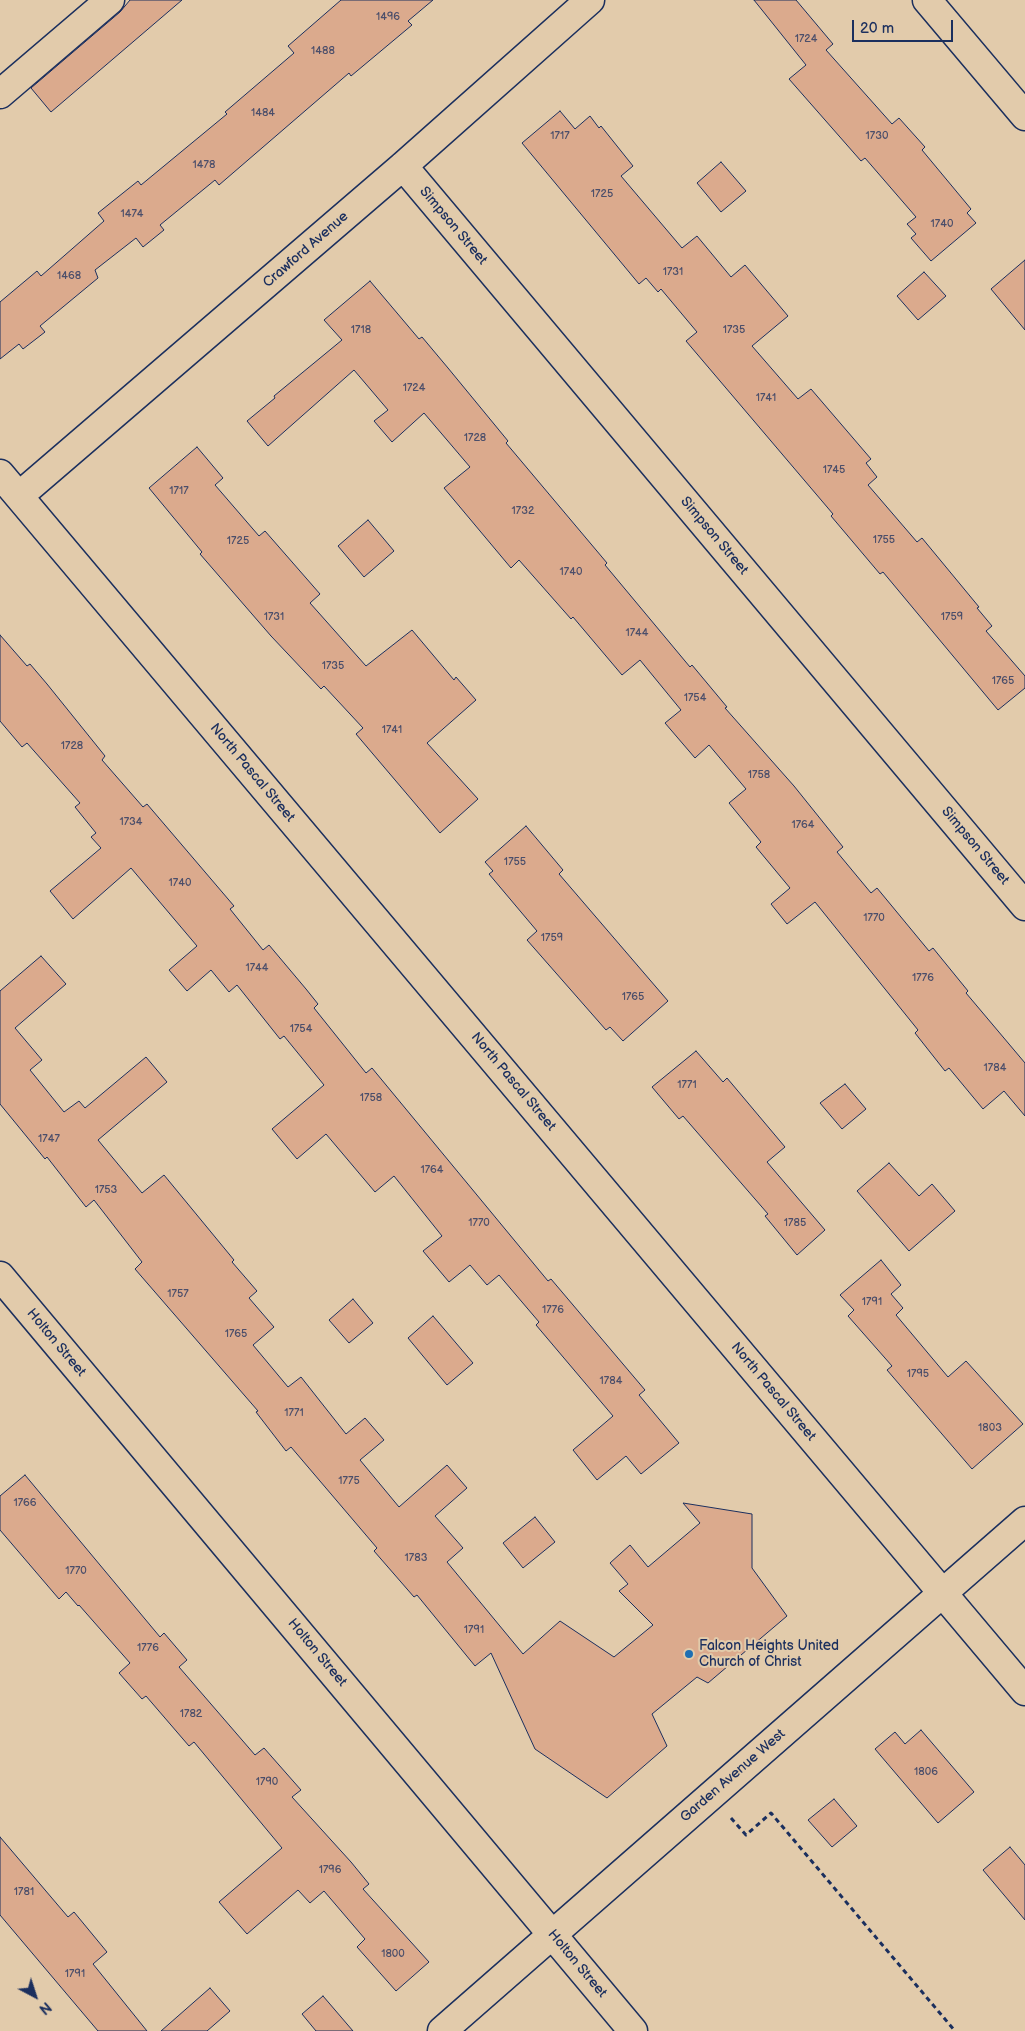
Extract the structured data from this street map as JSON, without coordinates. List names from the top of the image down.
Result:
{
  "streets": {
    "street": [
      "Simpson Street",
      "Crawford Avenue",
      "North Pascal Street",
      "Holton Street",
      "Garden Avenue West"
    ]
  },
  "crossings": [
    ["Simpson Street", "Crawford Avenue"],
    ["Crawford Avenue", "North Pascal Street"],
    ["North Pascal Street", "Garden Avenue West"],
    ["Holton Street", "Garden Avenue West"]
  ],
  "places": ["Falcon Heights United Church of Christ"],
  "house_numbers": [
    "1496",
    "1724",
    "1488",
    "1484",
    "1717",
    "1730",
    "1478",
    "1725",
    "1474",
    "1740",
    "1731",
    "1468",
    "1718",
    "1735",
    "1724",
    "1741",
    "1728",
    "1745",
    "1717",
    "1732",
    "1755",
    "1725",
    "1740",
    "1731",
    "1759",
    "1744",
    "1735",
    "1765",
    "1754",
    "1741",
    "1728",
    "1758",
    "1734",
    "1764",
    "1755",
    "1740",
    "1770",
    "1759",
    "1744",
    "1776",
    "1765",
    "1754",
    "1784",
    "1771",
    "1758",
    "1747",
    "1764",
    "1753",
    "1770",
    "1785",
    "1757",
    "1791",
    "1776",
    "1765",
    "1795",
    "1784",
    "1771",
    "1803",
    "1775",
    "1766",
    "1783",
    "1770",
    "1791",
    "1776",
    "1782",
    "1806",
    "1790",
    "1796",
    "1781",
    "1800",
    "1791"
  ],
  "scale_bar": "20 m",
  "north": "bottom right"
}
